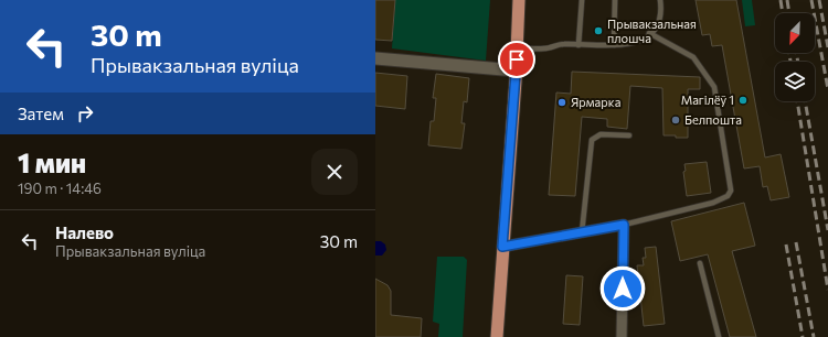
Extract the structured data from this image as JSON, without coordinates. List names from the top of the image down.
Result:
{
  "places": [
    "Прывакзальная плошча",
    "Магілёў 1",
    "Ярмарка",
    "Белпошта"
  ],
  "north": "bottom left",
  "page": {
    "turn": ["30 m", "Прывакзальная вуліца"],
    "then": "Затем",
    "heading": ["1 мин", "190 m · 14:46"],
    "list": [
      {
        "name": "Налево",
        "note": "Прывакзальная вуліца",
        "value": "30 m"
      }
    ]
  }
}
